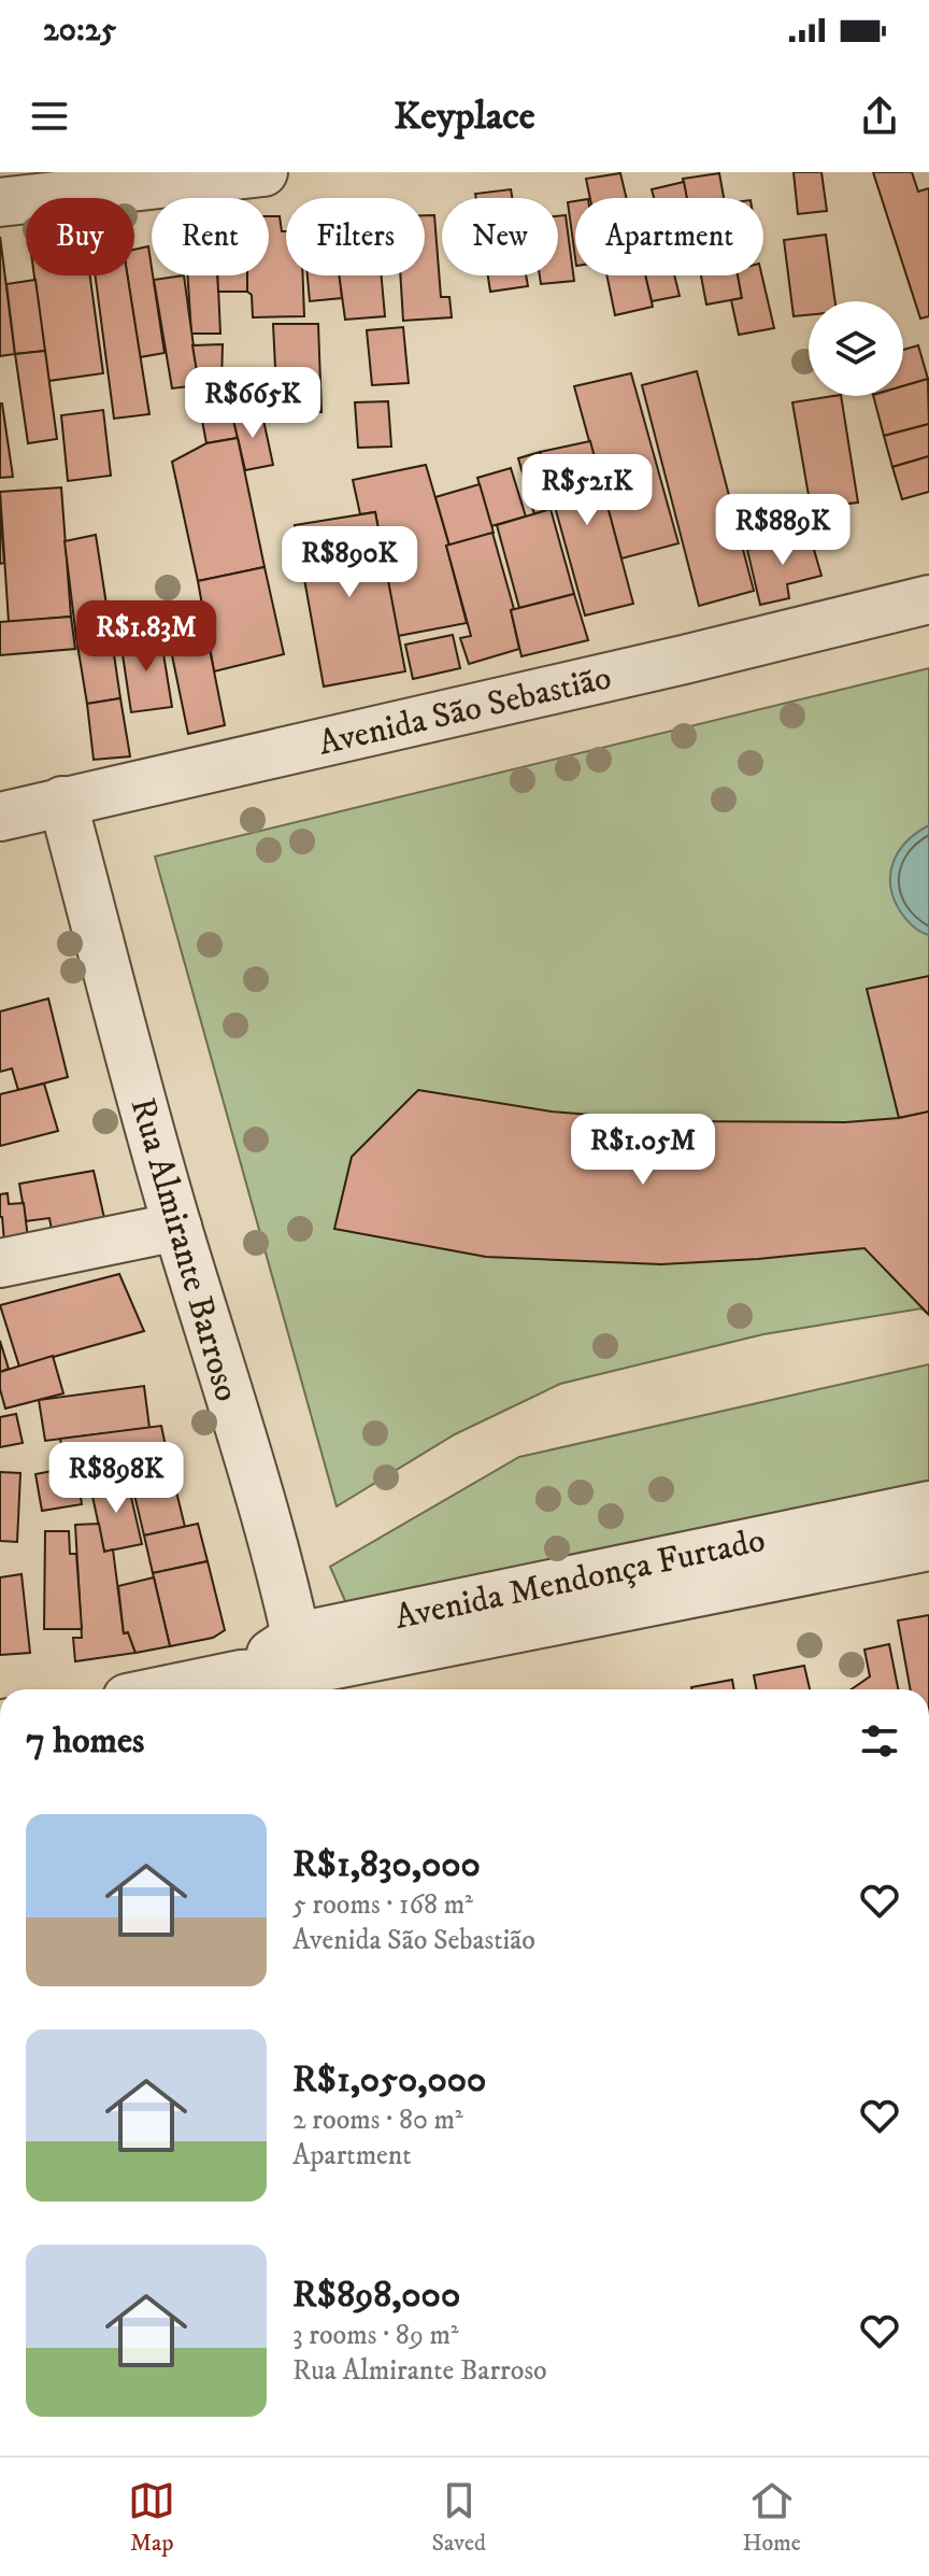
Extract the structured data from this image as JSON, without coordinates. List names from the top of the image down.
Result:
{
  "streets": {
    "street": ["Avenida São Sebastião", "Rua Almirante Barroso", "Avenida Mendonça Furtado"]
  },
  "crossings": [
    ["Avenida São Sebastião", "Rua Almirante Barroso"],
    ["Rua Almirante Barroso", "Avenida Mendonça Furtado"]
  ],
  "page": {
    "status": "20:25",
    "header": "Keyplace",
    "chip": [
      "Buy",
      "Rent",
      "Filters",
      "New",
      "Apartment"
    ],
    "price": [
      "R$665K",
      "R$521K",
      "R$889K",
      "R$890K",
      "R$1.83M",
      "R$1.05M",
      "R$898K"
    ],
    "heading": "7 homes",
    "list": [
      {
        "name": "R$1,830,000",
        "note": "5 rooms · 168 m² · Avenida São Sebastião"
      },
      {
        "name": "R$1,050,000",
        "note": "2 rooms · 80 m² · Apartment"
      },
      {
        "name": "R$898,000",
        "note": "3 rooms · 89 m² · Rua Almirante Barroso"
      }
    ],
    "tabs": ["Map", "Saved", "Home"]
  }
}
